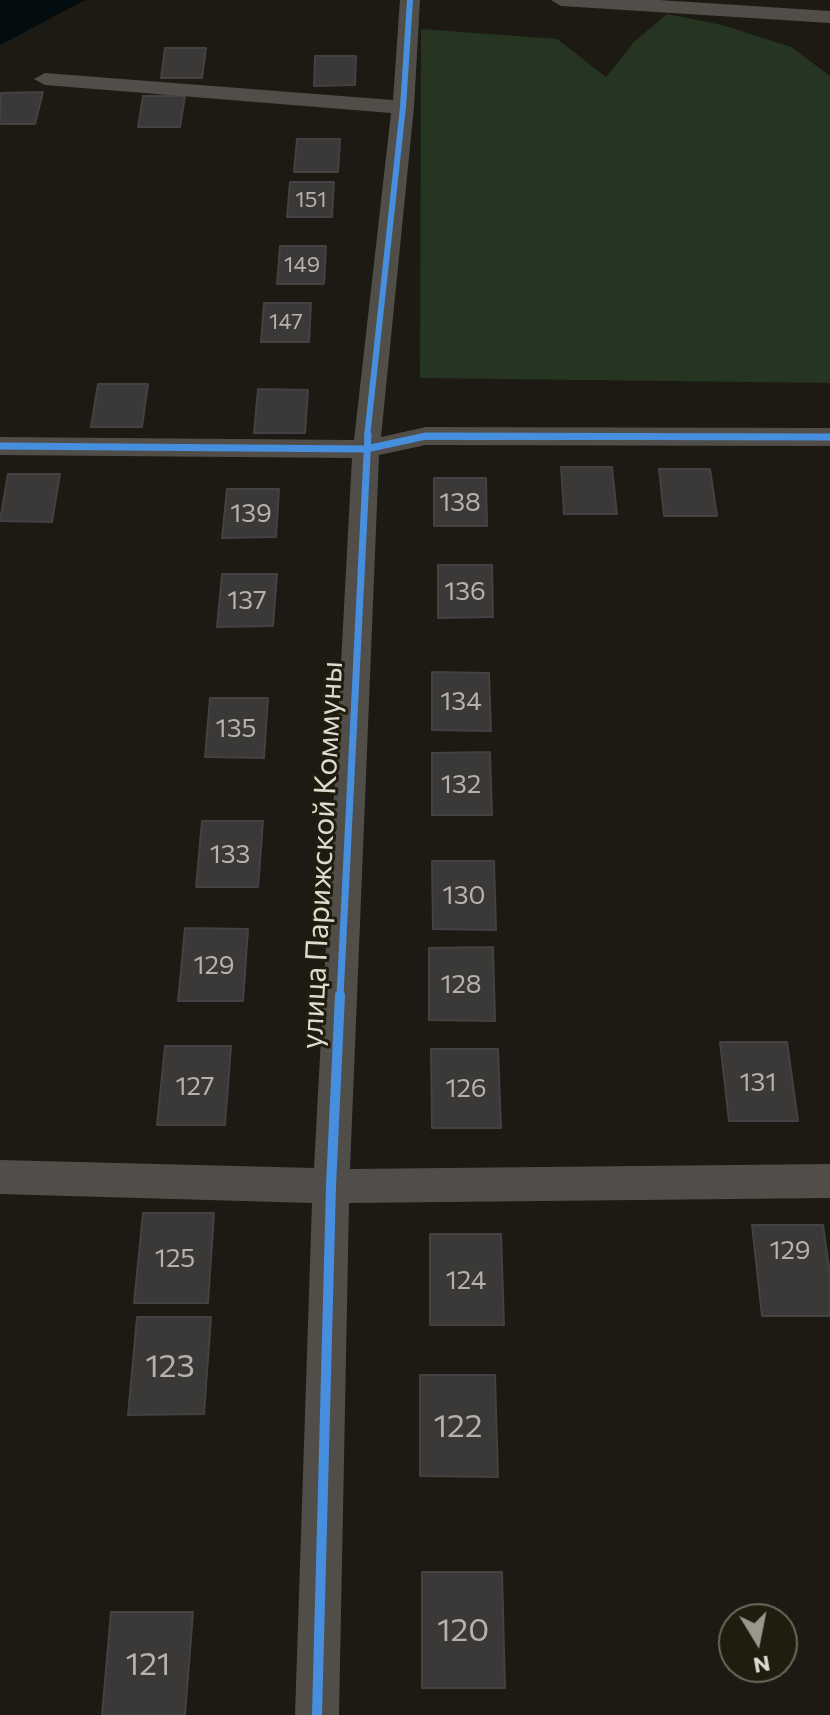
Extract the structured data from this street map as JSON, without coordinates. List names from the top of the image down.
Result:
{
  "streets": {
    "street": ["улица Парижской Коммуны"]
  },
  "house_numbers": [
    "151",
    "149",
    "147",
    "138",
    "139",
    "136",
    "137",
    "134",
    "135",
    "132",
    "133",
    "130",
    "129",
    "128",
    "131",
    "127",
    "126",
    "129",
    "125",
    "124",
    "123",
    "122",
    "120",
    "121"
  ],
  "north": "bottom"
}
